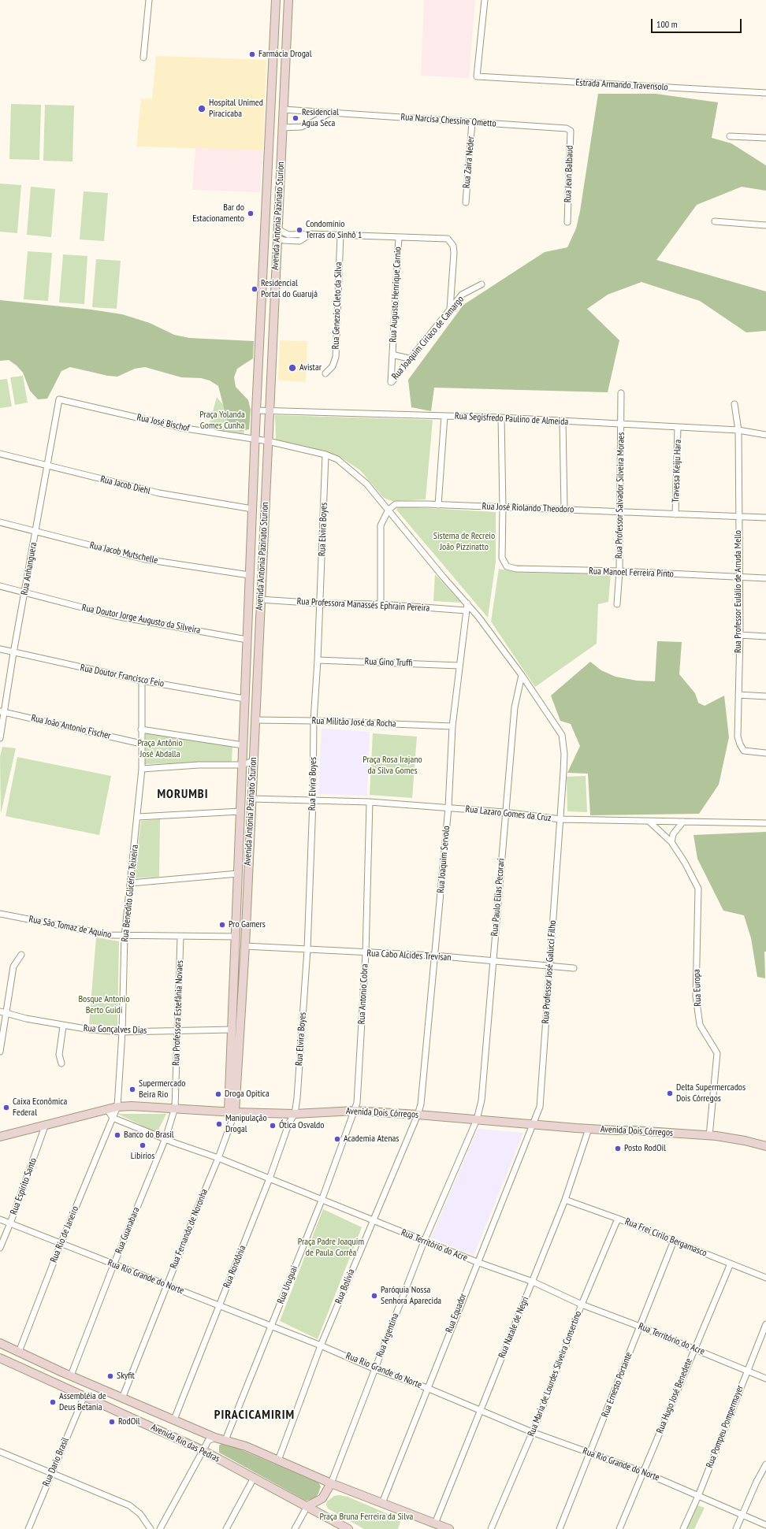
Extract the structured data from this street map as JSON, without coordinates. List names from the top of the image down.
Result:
{
  "streets": {
    "main road": ["Avenida Antonia Pazinato Sturion", "Avenida Dois Córregos", "Avenida Rio das Pedras"],
    "street": [
      "Estrada Armando Travensolo",
      "Rua Narcisa Chessine Ometto",
      "Rua Zaira Neder",
      "Rua Jean Balbaud",
      "Rua Augusto Henrique Carnio",
      "Rua Genezio Cleto da Silva",
      "Rua Joaquim Ciriaco de Camargo",
      "Rua Segisfredo Paulino de Almeida",
      "Rua José Bischof",
      "Travessa Keiju Hara",
      "Rua Jacob Diehl",
      "Rua Professor Salvador Silveira Moraes",
      "Rua José Riolando Theodoro",
      "Rua Elvira Boyes",
      "Rua Jacob Mutschelle",
      "Rua Anhanguera",
      "Rua Manoel Ferreira Pinto",
      "Rua Professor Eulálio de Arruda Mello",
      "Rua Professora Manassés Ephrain Pereira",
      "Rua Doutor Jorge Augusto da Silveira",
      "Rua Gino Truffi",
      "Rua Doutor Francisco Feio",
      "Rua Militão José da Rocha",
      "Rua João Antonio Fischer",
      "Rua Lazaro Gomes da Cruz",
      "Rua Joaquim Servolo",
      "Rua Benedito Glicério Teixeira",
      "Rua Paulo Elias Pecorari",
      "Rua São Tomaz de Aquino",
      "Rua Cabo Alcides Trevisan",
      "Rua Professor José Galucci Filho",
      "Rua Europa",
      "Rua Antonio Cobra",
      "Rua Professora Estefânia Novaes",
      "Rua Gonçalves Dias",
      "Rua Espírito Santo",
      "Rua Fernando de Noronha",
      "Rua Guanabara",
      "Rua Rio de Janeiro",
      "Rua Frei Cirilo Bergamasco",
      "Rua Território do Acre",
      "Rua Rondônia",
      "Rua Rio Grande do Norte",
      "Rua Uruguai",
      "Rua Bolívia",
      "Rua Equador",
      "Rua Natale de Negri",
      "Rua Argentina",
      "Rua Maria de Lourdes Silveira Consertino",
      "Rua Ernesto Portante",
      "Rua Hugo José Benedete",
      "Rua Pompeu Pompermayer",
      "Rua Dario Brasil"
    ]
  },
  "crossings": [
    ["Rua Narcisa Chessine Ometto", "Rua Zaira Neder"],
    ["Rua Narcisa Chessine Ometto", "Rua Jean Balbaud"],
    ["Rua Narcisa Chessine Ometto", "Avenida Antonia Pazinato Sturion"],
    ["Avenida Antonia Pazinato Sturion", "Rua Segisfredo Paulino de Almeida"],
    ["Avenida Antonia Pazinato Sturion", "Rua José Bischof"],
    ["Avenida Antonia Pazinato Sturion", "Rua Jacob Diehl"],
    ["Avenida Antonia Pazinato Sturion", "Rua Jacob Mutschelle"],
    ["Avenida Antonia Pazinato Sturion", "Rua Professora Manassés Ephrain Pereira"],
    ["Avenida Antonia Pazinato Sturion", "Rua Doutor Jorge Augusto da Silveira"],
    ["Avenida Antonia Pazinato Sturion", "Rua Doutor Francisco Feio"],
    ["Avenida Antonia Pazinato Sturion", "Rua Militão José da Rocha"],
    ["Avenida Antonia Pazinato Sturion", "Rua Lazaro Gomes da Cruz"],
    ["Avenida Antonia Pazinato Sturion", "Rua São Tomaz de Aquino"],
    ["Avenida Antonia Pazinato Sturion", "Rua Cabo Alcides Trevisan"],
    ["Avenida Antonia Pazinato Sturion", "Rua Gonçalves Dias"],
    ["Avenida Antonia Pazinato Sturion", "Avenida Dois Córregos"],
    ["Avenida Antonia Pazinato Sturion", "Rua Fernando de Noronha"],
    ["Rua Augusto Henrique Carnio", "Rua Joaquim Ciriaco de Camargo"],
    ["Rua Segisfredo Paulino de Almeida", "Travessa Keiju Hara"],
    ["Rua Segisfredo Paulino de Almeida", "Rua Professor Salvador Silveira Moraes"],
    ["Rua Segisfredo Paulino de Almeida", "Rua Professor Eulálio de Arruda Mello"],
    ["Rua José Bischof", "Rua José Riolando Theodoro"],
    ["Rua José Bischof", "Rua Elvira Boyes"],
    ["Rua José Bischof", "Rua Anhanguera"],
    ["Rua José Bischof", "Rua Joaquim Servolo"],
    ["Rua José Bischof", "Rua Professor José Galucci Filho"],
    ["Travessa Keiju Hara", "Rua José Riolando Theodoro"],
    ["Rua Jacob Diehl", "Rua Anhanguera"],
    ["Rua Professor Salvador Silveira Moraes", "Rua José Riolando Theodoro"],
    ["Rua Professor Salvador Silveira Moraes", "Rua Manoel Ferreira Pinto"],
    ["Rua José Riolando Theodoro", "Rua Manoel Ferreira Pinto"],
    ["Rua José Riolando Theodoro", "Rua Professor Eulálio de Arruda Mello"],
    ["Rua Elvira Boyes", "Rua Professora Manassés Ephrain Pereira"],
    ["Rua Elvira Boyes", "Rua Gino Truffi"],
    ["Rua Elvira Boyes", "Rua Militão José da Rocha"],
    ["Rua Elvira Boyes", "Rua Lazaro Gomes da Cruz"],
    ["Rua Elvira Boyes", "Rua Cabo Alcides Trevisan"],
    ["Rua Elvira Boyes", "Avenida Dois Córregos"],
    ["Rua Elvira Boyes", "Rua Rondônia"],
    ["Rua Jacob Mutschelle", "Rua Anhanguera"],
    ["Rua Anhanguera", "Rua Doutor Jorge Augusto da Silveira"],
    ["Rua Anhanguera", "Rua Doutor Francisco Feio"],
    ["Rua Anhanguera", "Rua João Antonio Fischer"],
    ["Rua Manoel Ferreira Pinto", "Rua Professor Eulálio de Arruda Mello"],
    ["Rua Professora Manassés Ephrain Pereira", "Rua Joaquim Servolo"],
    ["Rua Gino Truffi", "Rua Joaquim Servolo"],
    ["Rua Doutor Francisco Feio", "Rua Benedito Glicério Teixeira"],
    ["Rua Militão José da Rocha", "Rua Joaquim Servolo"],
    ["Rua João Antonio Fischer", "Rua Benedito Glicério Teixeira"],
    ["Rua Lazaro Gomes da Cruz", "Rua Joaquim Servolo"],
    ["Rua Lazaro Gomes da Cruz", "Rua Paulo Elias Pecorari"],
    ["Rua Lazaro Gomes da Cruz", "Rua Professor José Galucci Filho"],
    ["Rua Lazaro Gomes da Cruz", "Rua Europa"],
    ["Rua Lazaro Gomes da Cruz", "Rua Antonio Cobra"],
    ["Rua Joaquim Servolo", "Rua Cabo Alcides Trevisan"],
    ["Rua Joaquim Servolo", "Rua Professor José Galucci Filho"],
    ["Rua Joaquim Servolo", "Avenida Dois Córregos"],
    ["Rua Joaquim Servolo", "Rua Bolívia"],
    ["Rua Benedito Glicério Teixeira", "Rua São Tomaz de Aquino"],
    ["Rua Benedito Glicério Teixeira", "Rua Gonçalves Dias"],
    ["Rua Benedito Glicério Teixeira", "Avenida Dois Córregos"],
    ["Rua Paulo Elias Pecorari", "Rua Cabo Alcides Trevisan"],
    ["Rua Paulo Elias Pecorari", "Rua Professor José Galucci Filho"],
    ["Rua Paulo Elias Pecorari", "Avenida Dois Córregos"],
    ["Rua Paulo Elias Pecorari", "Rua Argentina"],
    ["Rua São Tomaz de Aquino", "Rua Professora Estefânia Novaes"],
    ["Rua Cabo Alcides Trevisan", "Rua Professor José Galucci Filho"],
    ["Rua Cabo Alcides Trevisan", "Rua Antonio Cobra"],
    ["Rua Professor José Galucci Filho", "Avenida Dois Córregos"],
    ["Rua Professor José Galucci Filho", "Rua Equador"],
    ["Rua Europa", "Avenida Dois Córregos"],
    ["Rua Antonio Cobra", "Avenida Dois Córregos"],
    ["Rua Antonio Cobra", "Rua Uruguai"],
    ["Rua Professora Estefânia Novaes", "Rua Gonçalves Dias"],
    ["Rua Professora Estefânia Novaes", "Avenida Dois Córregos"],
    ["Rua Professora Estefânia Novaes", "Rua Guanabara"],
    ["Rua Professora Estefânia Novaes", "Rua Território do Acre"],
    ["Avenida Dois Córregos", "Rua Espírito Santo"],
    ["Avenida Dois Córregos", "Rua Fernando de Noronha"],
    ["Avenida Dois Córregos", "Rua Rondônia"],
    ["Avenida Dois Córregos", "Rua Uruguai"],
    ["Avenida Dois Córregos", "Rua Bolívia"],
    ["Avenida Dois Córregos", "Rua Equador"],
    ["Avenida Dois Córregos", "Rua Natale de Negri"],
    ["Avenida Dois Córregos", "Rua Argentina"],
    ["Rua Espírito Santo", "Rua Rio Grande do Norte"],
    ["Rua Fernando de Noronha", "Rua Território do Acre"],
    ["Rua Fernando de Noronha", "Rua Rio Grande do Norte"],
    ["Rua Fernando de Noronha", "Avenida Rio das Pedras"],
    ["Rua Guanabara", "Rua Território do Acre"],
    ["Rua Guanabara", "Rua Rio Grande do Norte"],
    ["Rua Guanabara", "Avenida Rio das Pedras"],
    ["Rua Rio de Janeiro", "Rua Território do Acre"],
    ["Rua Rio de Janeiro", "Rua Rio Grande do Norte"],
    ["Rua Rio de Janeiro", "Avenida Rio das Pedras"],
    ["Rua Frei Cirilo Bergamasco", "Rua Natale de Negri"],
    ["Rua Frei Cirilo Bergamasco", "Rua Maria de Lourdes Silveira Consertino"],
    ["Rua Frei Cirilo Bergamasco", "Rua Ernesto Portante"],
    ["Rua Frei Cirilo Bergamasco", "Rua Hugo José Benedete"],
    ["Rua Território do Acre", "Rua Rondônia"],
    ["Rua Território do Acre", "Rua Uruguai"],
    ["Rua Território do Acre", "Rua Bolívia"],
    ["Rua Território do Acre", "Rua Equador"],
    ["Rua Território do Acre", "Rua Natale de Negri"],
    ["Rua Território do Acre", "Rua Argentina"],
    ["Rua Território do Acre", "Rua Maria de Lourdes Silveira Consertino"],
    ["Rua Território do Acre", "Rua Ernesto Portante"],
    ["Rua Território do Acre", "Rua Hugo José Benedete"],
    ["Rua Território do Acre", "Rua Pompeu Pompermayer"],
    ["Rua Rondônia", "Rua Rio Grande do Norte"],
    ["Rua Rondônia", "Avenida Rio das Pedras"],
    ["Rua Rio Grande do Norte", "Rua Uruguai"],
    ["Rua Rio Grande do Norte", "Rua Bolívia"],
    ["Rua Rio Grande do Norte", "Rua Equador"],
    ["Rua Rio Grande do Norte", "Rua Natale de Negri"],
    ["Rua Rio Grande do Norte", "Rua Argentina"],
    ["Rua Rio Grande do Norte", "Rua Maria de Lourdes Silveira Consertino"],
    ["Rua Rio Grande do Norte", "Rua Ernesto Portante"],
    ["Rua Rio Grande do Norte", "Rua Hugo José Benedete"],
    ["Rua Rio Grande do Norte", "Rua Pompeu Pompermayer"],
    ["Rua Uruguai", "Avenida Rio das Pedras"],
    ["Rua Bolívia", "Avenida Rio das Pedras"],
    ["Rua Equador", "Avenida Rio das Pedras"],
    ["Rua Natale de Negri", "Avenida Rio das Pedras"],
    ["Rua Argentina", "Avenida Rio das Pedras"],
    ["Avenida Rio das Pedras", "Rua Dario Brasil"]
  ],
  "districts": ["MORUMBI", "PIRACICAMIRIM"],
  "parks": [
    "Praça Yolanda Gomes Cunha",
    "Sistema de Recreio João Pìzzinatto",
    "Praça Antônio José Abdalla",
    "Praça Rosa Irajano da Silva Gomes",
    "Bosque Antonio Berto Guidi",
    "Praça Padre Joaquim de Paula Corrêa",
    "Praça Bruna Ferreira da Silva"
  ],
  "places": [
    "Farmácia Drogal",
    "Hospital Unimed Piracicaba",
    "Residencial Agua Seca",
    "Bar do Estacionamento",
    "Condomínio Terras do Sinhô 1",
    "Residencial Portal do Guarujá",
    "Avistar",
    "Pro Gamers",
    "Supermercado Beira Rio",
    "Delta Supermercados Dois Córregos",
    "Droga Opitica",
    "Caixa Econômica Federal",
    "Manipulação Drogal",
    "Ótica Osvaldo",
    "Banco do Brasil",
    "Academia Atenas",
    "Libirios",
    "Posto RodOil",
    "Paróquia Nossa Senhora Aparecida",
    "Skyfit",
    "Assembléia de Deus Betania",
    "RodOil"
  ],
  "scale_bar": "100 m"
}
